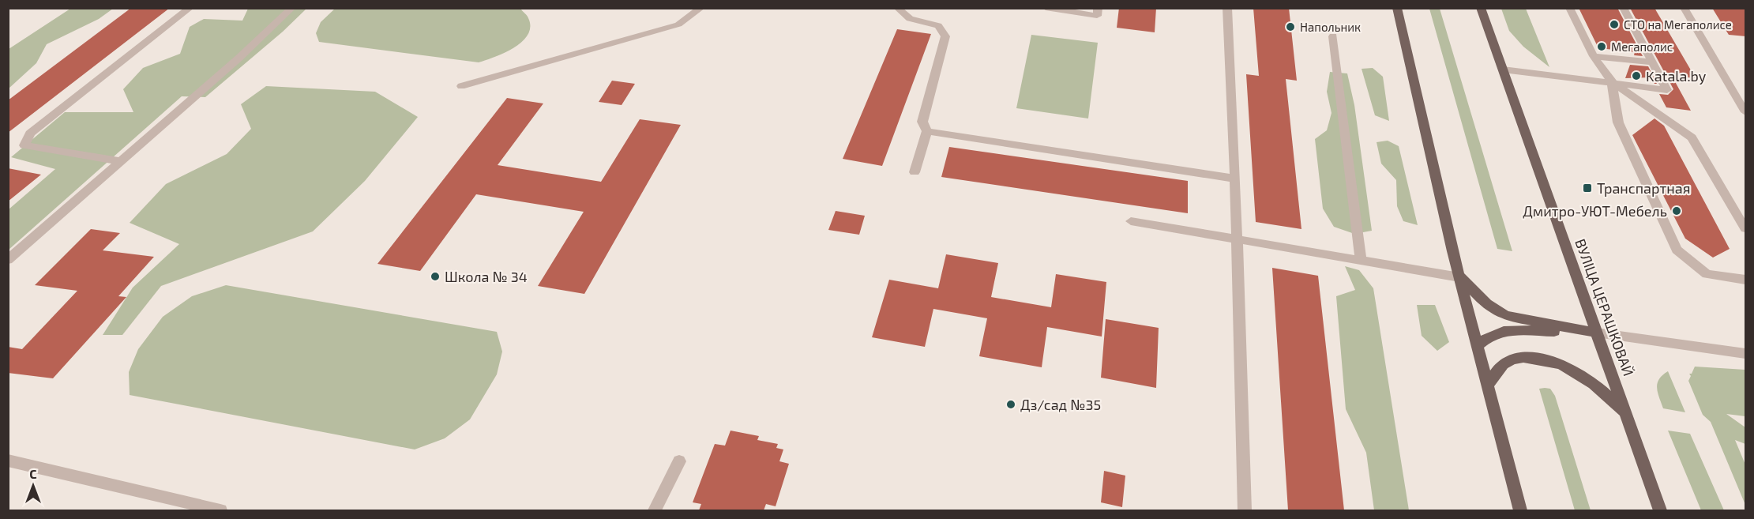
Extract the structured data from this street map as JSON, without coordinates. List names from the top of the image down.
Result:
{
  "streets": {
    "main road": ["ВУЛІЦА ЦЕРАШКОВАЙ"]
  },
  "places": {
    "other": [
      "СТО на Мегаполисе",
      "Напольник",
      "Мегаполис",
      "Katala.by",
      "Дмитро-УЮТ-Мебель",
      "Школа № 34",
      "Дз/сад №35"
    ],
    "transit": ["Транспартная"]
  },
  "north": "top"
}
